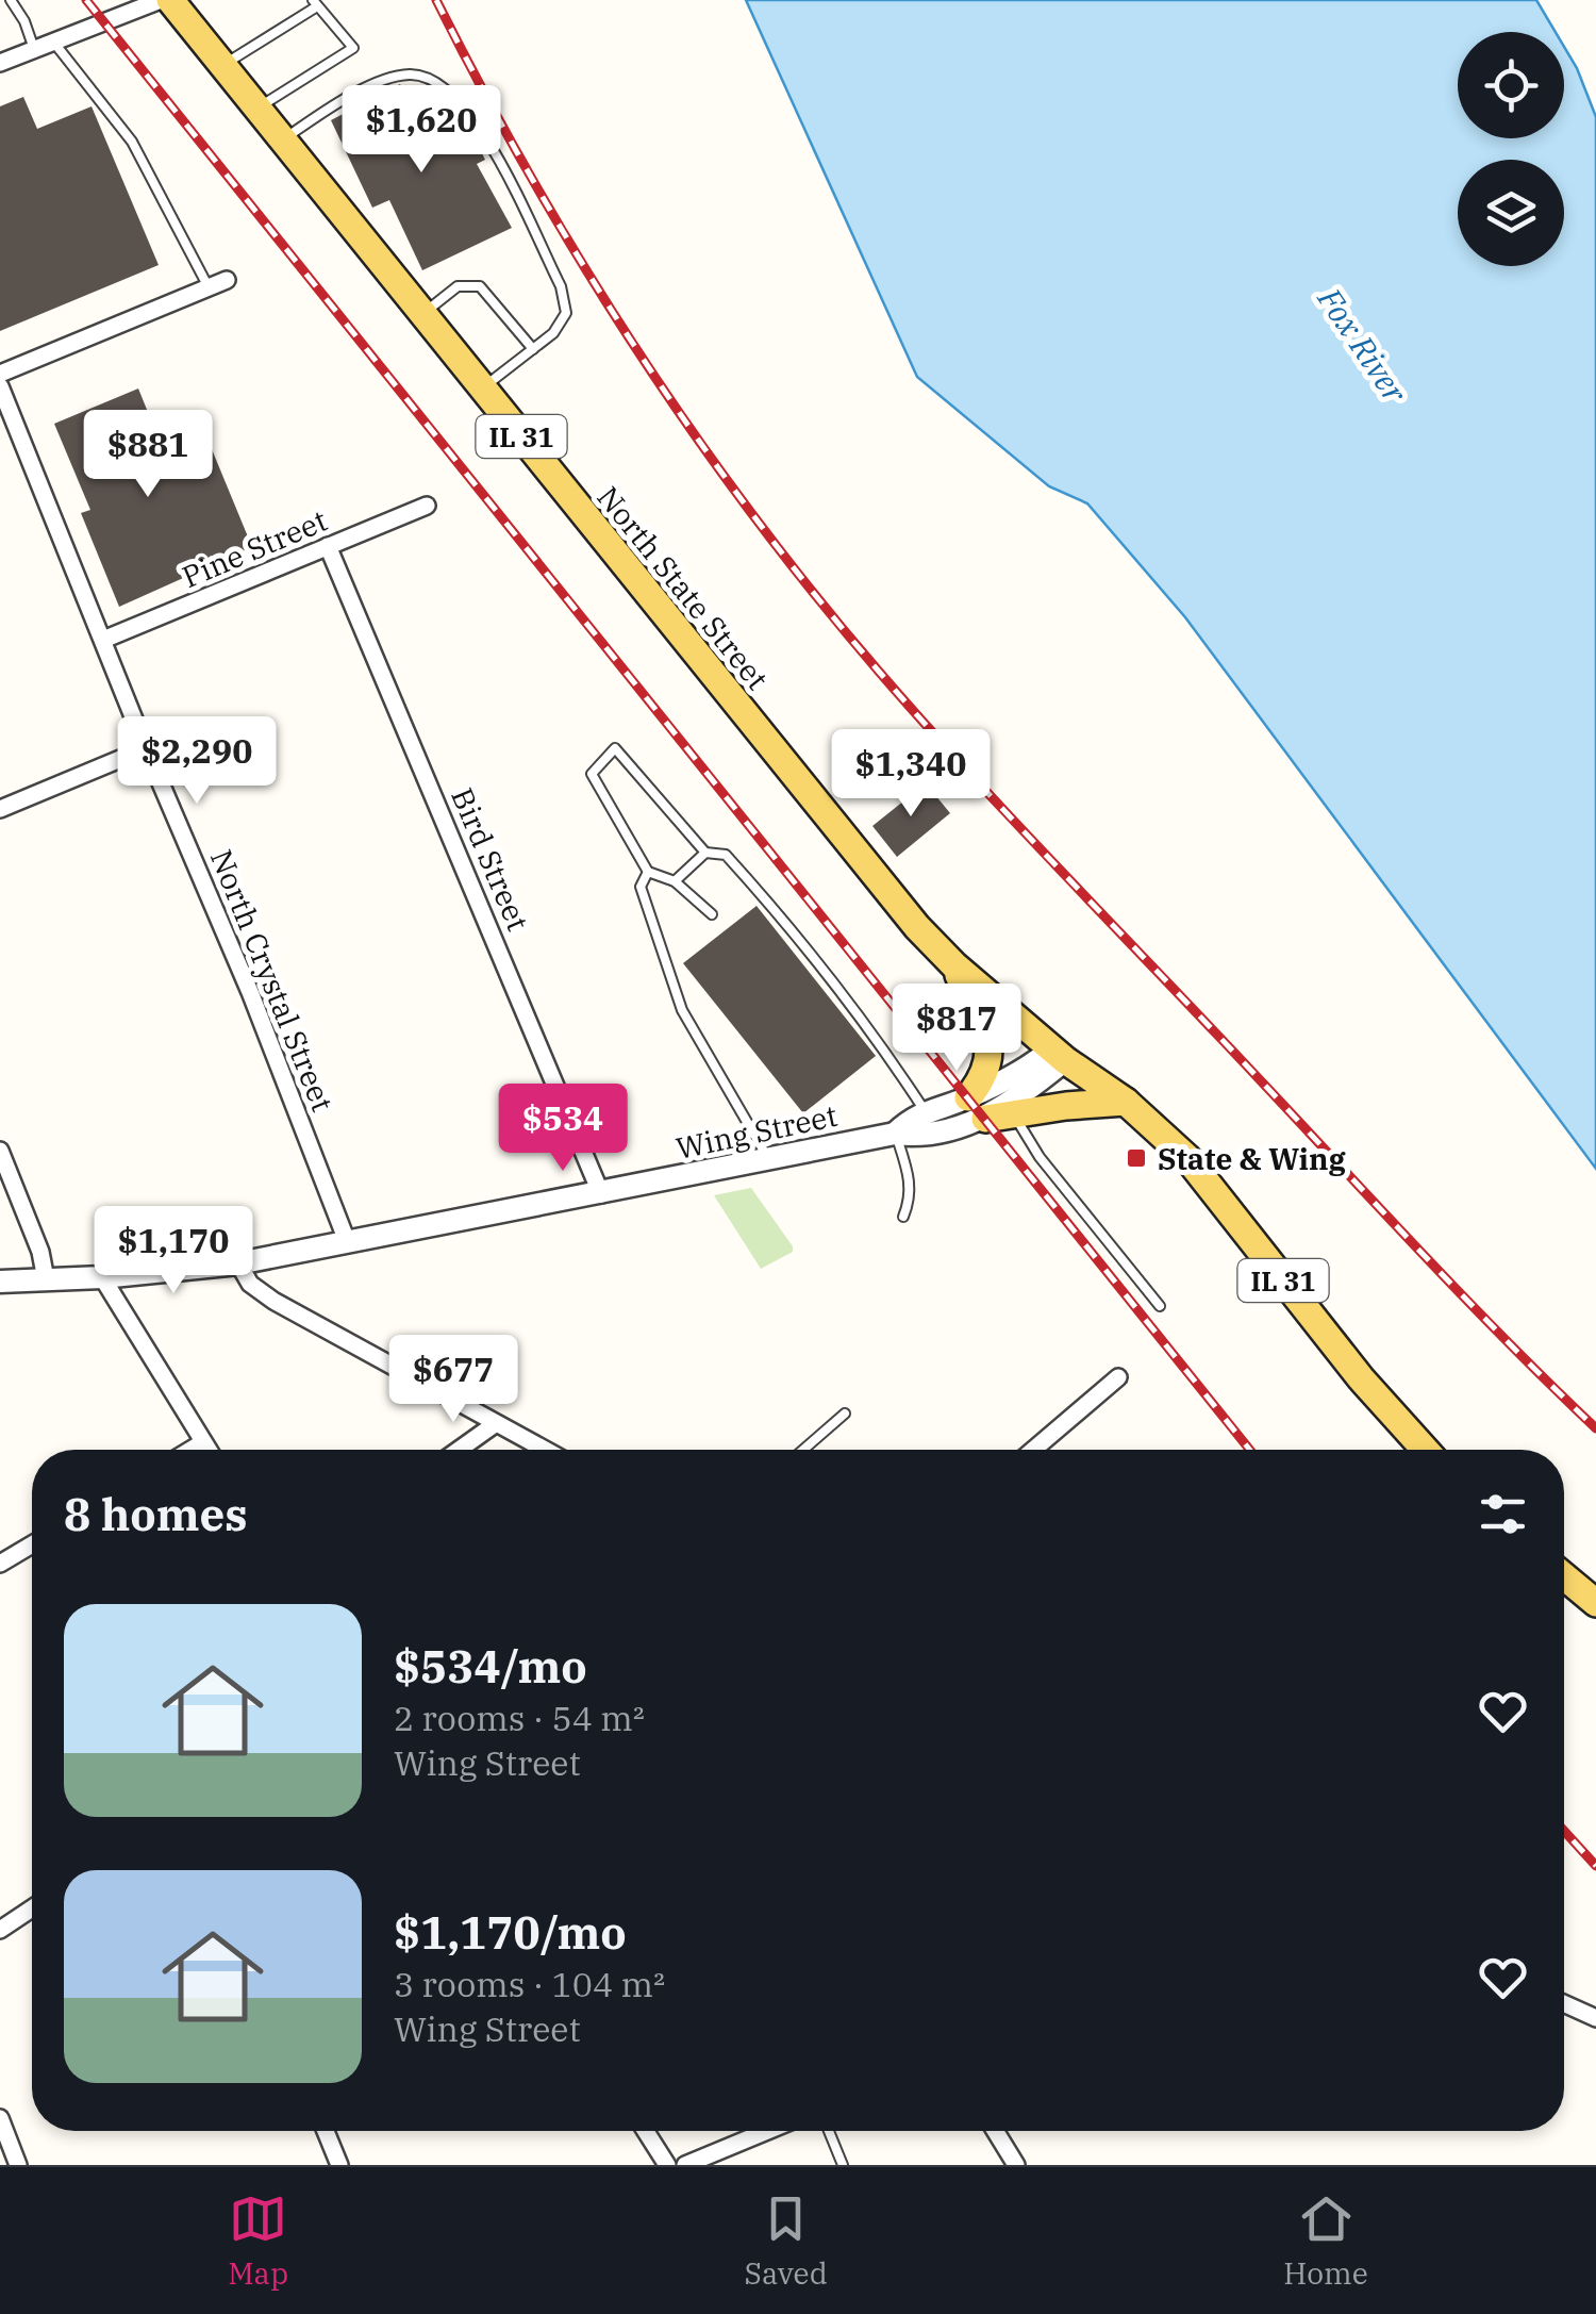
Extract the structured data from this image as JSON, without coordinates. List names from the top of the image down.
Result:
{
  "streets": {
    "main road": ["IL 31", "North State Street"],
    "street": [
      "Pine Street",
      "Bird Street",
      "North Crystal Street",
      "Wing Street"
    ]
  },
  "crossings": [
    ["Pine Street", "Bird Street"],
    ["Pine Street", "North Crystal Street"],
    ["North State Street", "Wing Street"],
    ["Bird Street", "Wing Street"],
    ["North Crystal Street", "Wing Street"]
  ],
  "water": ["Fox River"],
  "places": {
    "transit": ["State & Wing"]
  },
  "page": {
    "price": [
      "$1,620",
      "$881",
      "$2,290",
      "$1,340",
      "$817",
      "$534",
      "$1,170",
      "$677"
    ],
    "heading": "8 homes",
    "list": [
      {
        "name": "$534/mo",
        "note": "2 rooms · 54 m² · Wing Street"
      },
      {
        "name": "$1,170/mo",
        "note": "3 rooms · 104 m² · Wing Street"
      }
    ],
    "tabs": ["Map", "Saved", "Home"]
  }
}
